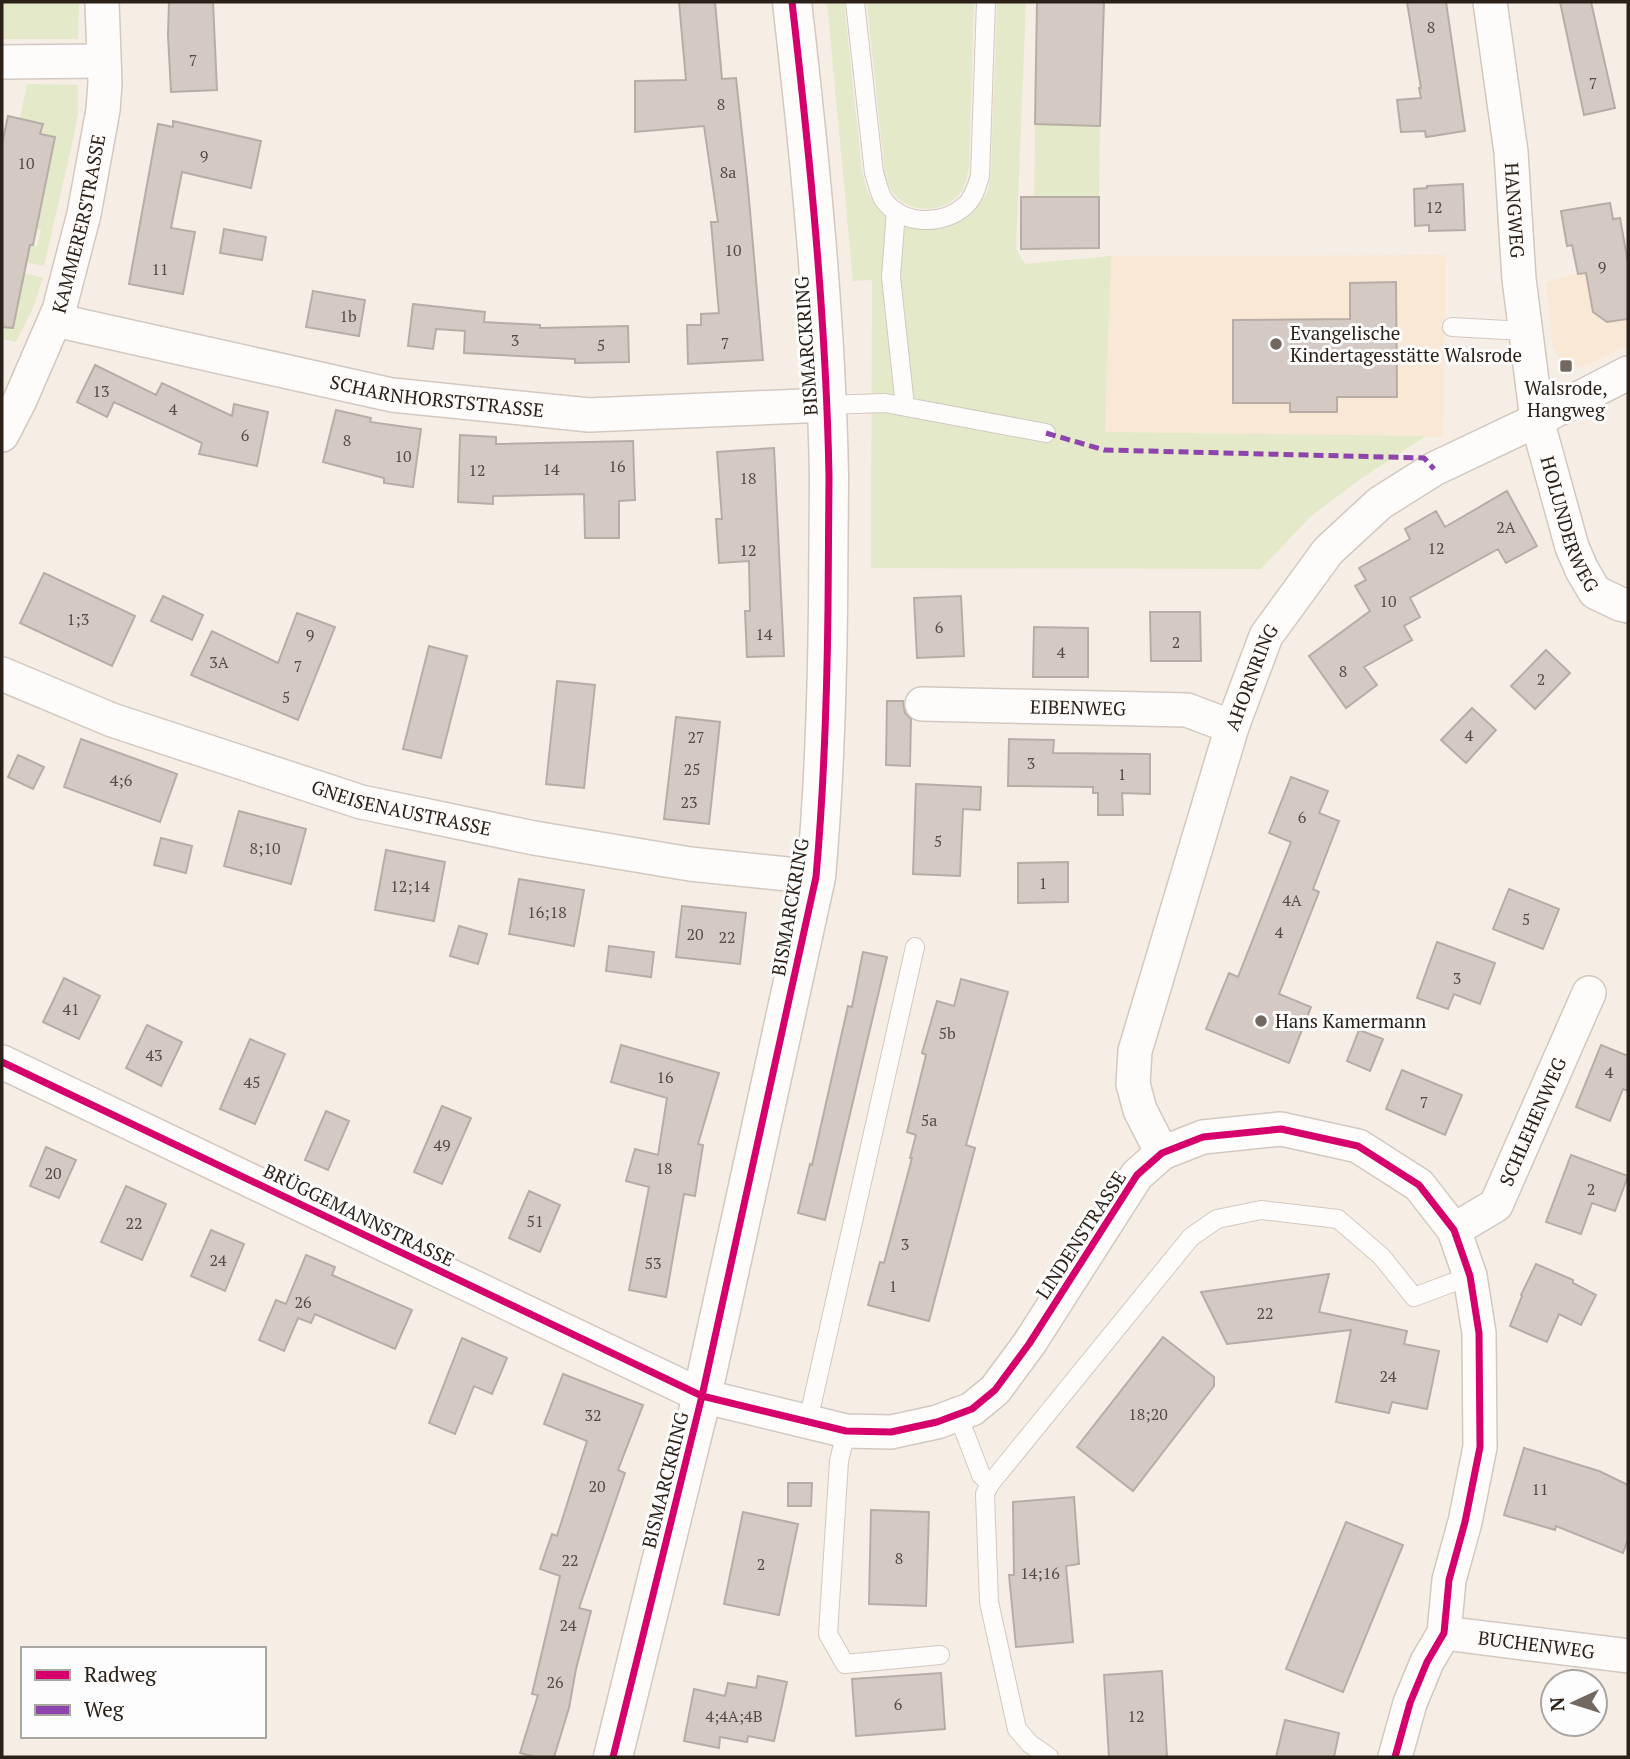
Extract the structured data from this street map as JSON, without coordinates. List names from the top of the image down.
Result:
{
  "streets": {
    "street": [
      "HANGWEG",
      "KAMMERERSTRASSE",
      "BISMARCKRING",
      "SCHARNHORSTSTRASSE",
      "HOLUNDERWEG",
      "AHORNRING",
      "EIBENWEG",
      "GNEISENAUSTRASSE",
      "SCHLEHENWEG",
      "BRÜGGEMANNSTRASSE",
      "LINDENSTRASSE",
      "BUCHENWEG"
    ]
  },
  "crossings": [
    ["HANGWEG", "HOLUNDERWEG"],
    ["HANGWEG", "AHORNRING"],
    ["KAMMERERSTRASSE", "SCHARNHORSTSTRASSE"],
    ["BISMARCKRING", "SCHARNHORSTSTRASSE"],
    ["BISMARCKRING", "GNEISENAUSTRASSE"],
    ["BISMARCKRING", "BRÜGGEMANNSTRASSE"],
    ["BISMARCKRING", "LINDENSTRASSE"],
    ["HOLUNDERWEG", "AHORNRING"],
    ["AHORNRING", "EIBENWEG"],
    ["AHORNRING", "LINDENSTRASSE"],
    ["SCHLEHENWEG", "LINDENSTRASSE"],
    ["BRÜGGEMANNSTRASSE", "LINDENSTRASSE"],
    ["LINDENSTRASSE", "BUCHENWEG"]
  ],
  "places": {
    "other": ["Evangelische Kindertagesstätte Walsrode", "Hans Kamermann"],
    "transit": ["Walsrode, Hangweg"]
  },
  "house_numbers": [
    "8",
    "7",
    "7",
    "8",
    "9",
    "10",
    "8a",
    "12",
    "10",
    "9",
    "11",
    "1b",
    "3",
    "7",
    "5",
    "13",
    "4",
    "6",
    "8",
    "10",
    "16",
    "14",
    "12",
    "18",
    "2A",
    "12",
    "12",
    "10",
    "1;3",
    "6",
    "14",
    "9",
    "2",
    "4",
    "3A",
    "7",
    "8",
    "2",
    "5",
    "4",
    "27",
    "3",
    "25",
    "1",
    "4;6",
    "23",
    "6",
    "5",
    "8;10",
    "1",
    "12;14",
    "4A",
    "16;18",
    "5",
    "4",
    "20",
    "22",
    "3",
    "41",
    "5b",
    "43",
    "4",
    "16",
    "45",
    "7",
    "5a",
    "49",
    "18",
    "20",
    "2",
    "51",
    "22",
    "3",
    "24",
    "53",
    "1",
    "26",
    "22",
    "24",
    "18;20",
    "32",
    "20",
    "11",
    "8",
    "22",
    "2",
    "14;16",
    "24",
    "26",
    "6",
    "4;4A;4B",
    "12"
  ],
  "legend": ["Radweg", "Weg"],
  "north": "left"
}
